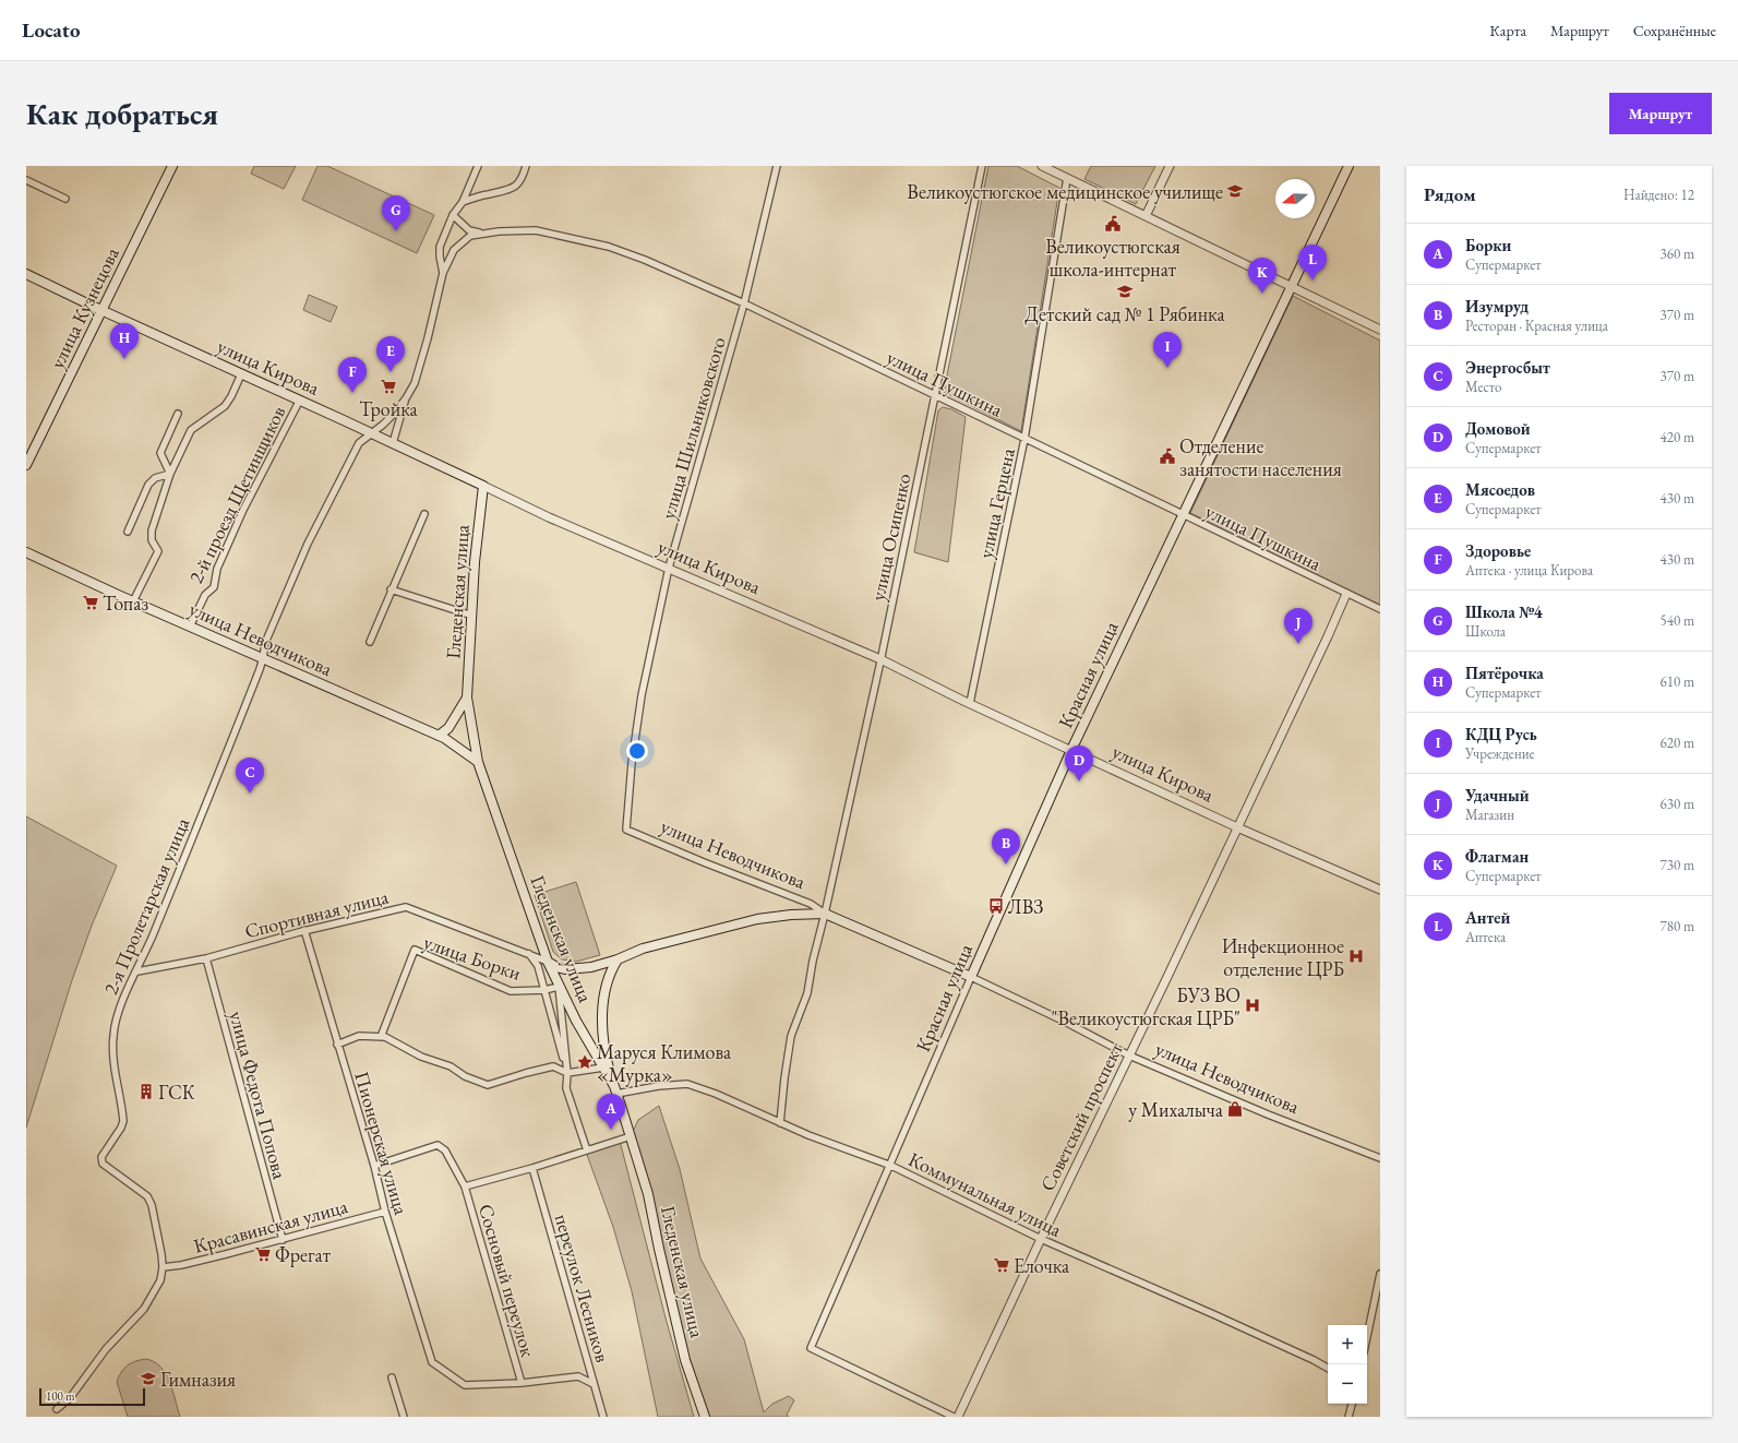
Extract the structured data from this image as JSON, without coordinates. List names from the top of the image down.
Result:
{
  "streets": {
    "main road": [
      "улица Кузнецова",
      "улица Кирова",
      "Гледенская улица",
      "улица Неводчикова",
      "Красная улица"
    ],
    "street": [
      "улица Пушкина",
      "улица Шильниковского",
      "2-й проезд Щетинщиков",
      "улица Герцена",
      "улица Осипенко",
      "2-я Пролетарская улица",
      "Спортивная улица",
      "улица Борки",
      "улица Федота Попова",
      "Советский проспект",
      "Пионерская улица",
      "Коммунальная улица",
      "Красавинская улица",
      "Сосновый переулок",
      "переулок Лесников"
    ]
  },
  "crossings": [
    ["улица Кузнецова", "улица Кирова"],
    ["улица Кирова", "улица Шильниковского"],
    ["улица Кирова", "2-й проезд Щетинщиков"],
    ["улица Кирова", "улица Герцена"],
    ["улица Кирова", "улица Осипенко"],
    ["улица Кирова", "Гледенская улица"],
    ["улица Кирова", "Красная улица"],
    ["улица Кирова", "2-я Пролетарская улица"],
    ["улица Кирова", "Советский проспект"],
    ["улица Пушкина", "улица Шильниковского"],
    ["улица Пушкина", "улица Герцена"],
    ["улица Пушкина", "улица Осипенко"],
    ["улица Пушкина", "Красная улица"],
    ["улица Пушкина", "2-я Пролетарская улица"],
    ["улица Пушкина", "Советский проспект"],
    ["улица Шильниковского", "улица Неводчикова"],
    ["2-й проезд Щетинщиков", "улица Неводчикова"],
    ["улица Осипенко", "улица Неводчикова"],
    ["улица Осипенко", "Коммунальная улица"],
    ["Гледенская улица", "улица Неводчикова"],
    ["Гледенская улица", "Спортивная улица"],
    ["Гледенская улица", "улица Борки"],
    ["Гледенская улица", "Коммунальная улица"],
    ["улица Неводчикова", "Красная улица"],
    ["улица Неводчикова", "2-я Пролетарская улица"],
    ["улица Неводчикова", "Спортивная улица"],
    ["улица Неводчикова", "Советский проспект"],
    ["Красная улица", "Коммунальная улица"],
    ["2-я Пролетарская улица", "Спортивная улица"],
    ["2-я Пролетарская улица", "Красавинская улица"],
    ["Спортивная улица", "улица Федота Попова"],
    ["Спортивная улица", "Пионерская улица"],
    ["улица Федота Попова", "Красавинская улица"],
    ["Советский проспект", "Коммунальная улица"],
    ["Пионерская улица", "Красавинская улица"],
    ["Пионерская улица", "Сосновый переулок"]
  ],
  "places": {
    "school or university": ["Великоустюгское медицинское училище", "Детский сад № 1 Рябинка", "Гимназия"],
    "public building": ["Великоустюгская школа-интернат", "Отделение занятости населения"],
    "supermarket": [
      "Тройка",
      "Топаз",
      "Фрегат",
      "Елочка"
    ],
    "bus stop": ["ЛВЗ"],
    "hospital": ["Инфекционное отделение ЦРБ", "БУЗ ВО \"Великоустюгская ЦРБ\""],
    "place": ["Маруся Климова «Мурка»"],
    "building": ["ГСК"],
    "shop": ["у Михалыча"]
  },
  "scale_bar": "100 m",
  "north": "left",
  "page": {
    "header": "Locato",
    "nav": ["Карта", "Маршрут", "Сохранённые"],
    "buttons": "Маршрут",
    "title": "Как добраться",
    "heading": ["Рядом", "Найдено: 12"],
    "pins": [
      "G",
      "L",
      "K",
      "H",
      "I",
      "E",
      "F",
      "J",
      "D",
      "C",
      "B",
      "A"
    ],
    "list": [
      {
        "mark": "A",
        "name": "Борки",
        "note": "Супермаркет",
        "value": "360 m"
      },
      {
        "mark": "B",
        "name": "Изумруд",
        "note": "Ресторан · Красная улица",
        "value": "370 m"
      },
      {
        "mark": "C",
        "name": "Энергосбыт",
        "note": "Место",
        "value": "370 m"
      },
      {
        "mark": "D",
        "name": "Домовой",
        "note": "Супермаркет",
        "value": "420 m"
      },
      {
        "mark": "E",
        "name": "Мясоедов",
        "note": "Супермаркет",
        "value": "430 m"
      },
      {
        "mark": "F",
        "name": "Здоровье",
        "note": "Аптека · улица Кирова",
        "value": "430 m"
      },
      {
        "mark": "G",
        "name": "Школа №4",
        "note": "Школа",
        "value": "540 m"
      },
      {
        "mark": "H",
        "name": "Пятёрочка",
        "note": "Супермаркет",
        "value": "610 m"
      },
      {
        "mark": "I",
        "name": "КДЦ Русь",
        "note": "Учреждение",
        "value": "620 m"
      },
      {
        "mark": "J",
        "name": "Удачный",
        "note": "Магазин",
        "value": "630 m"
      },
      {
        "mark": "K",
        "name": "Флагман",
        "note": "Супермаркет",
        "value": "730 m"
      },
      {
        "mark": "L",
        "name": "Антей",
        "note": "Аптека",
        "value": "780 m"
      }
    ],
    "map_buttons": ["+", "−"],
    "scale": "100 m"
  }
}
